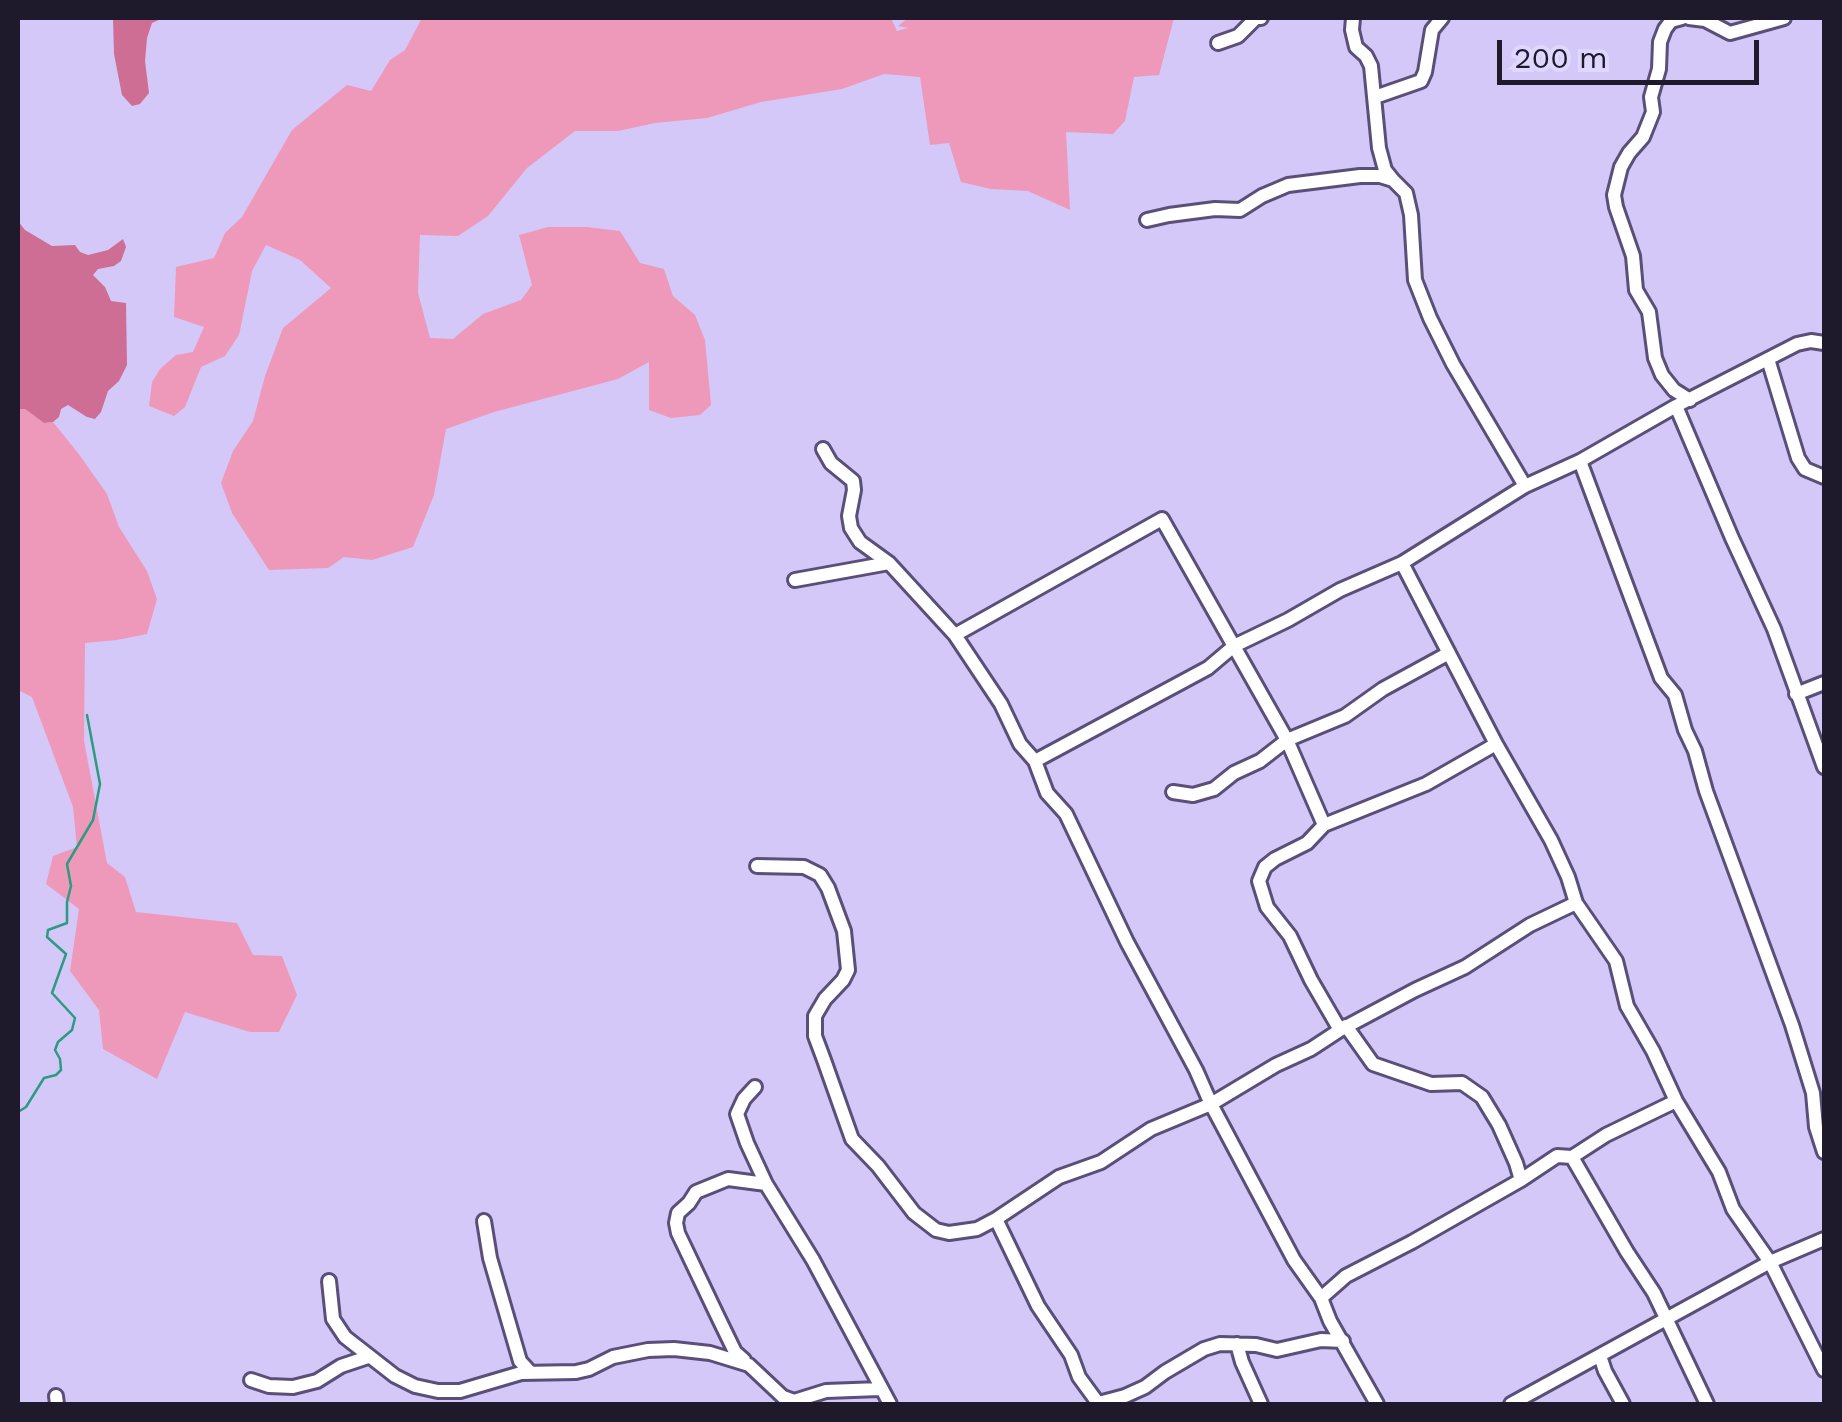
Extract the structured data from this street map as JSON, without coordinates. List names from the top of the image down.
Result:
{
  "scale_bar": "200 m"
}
